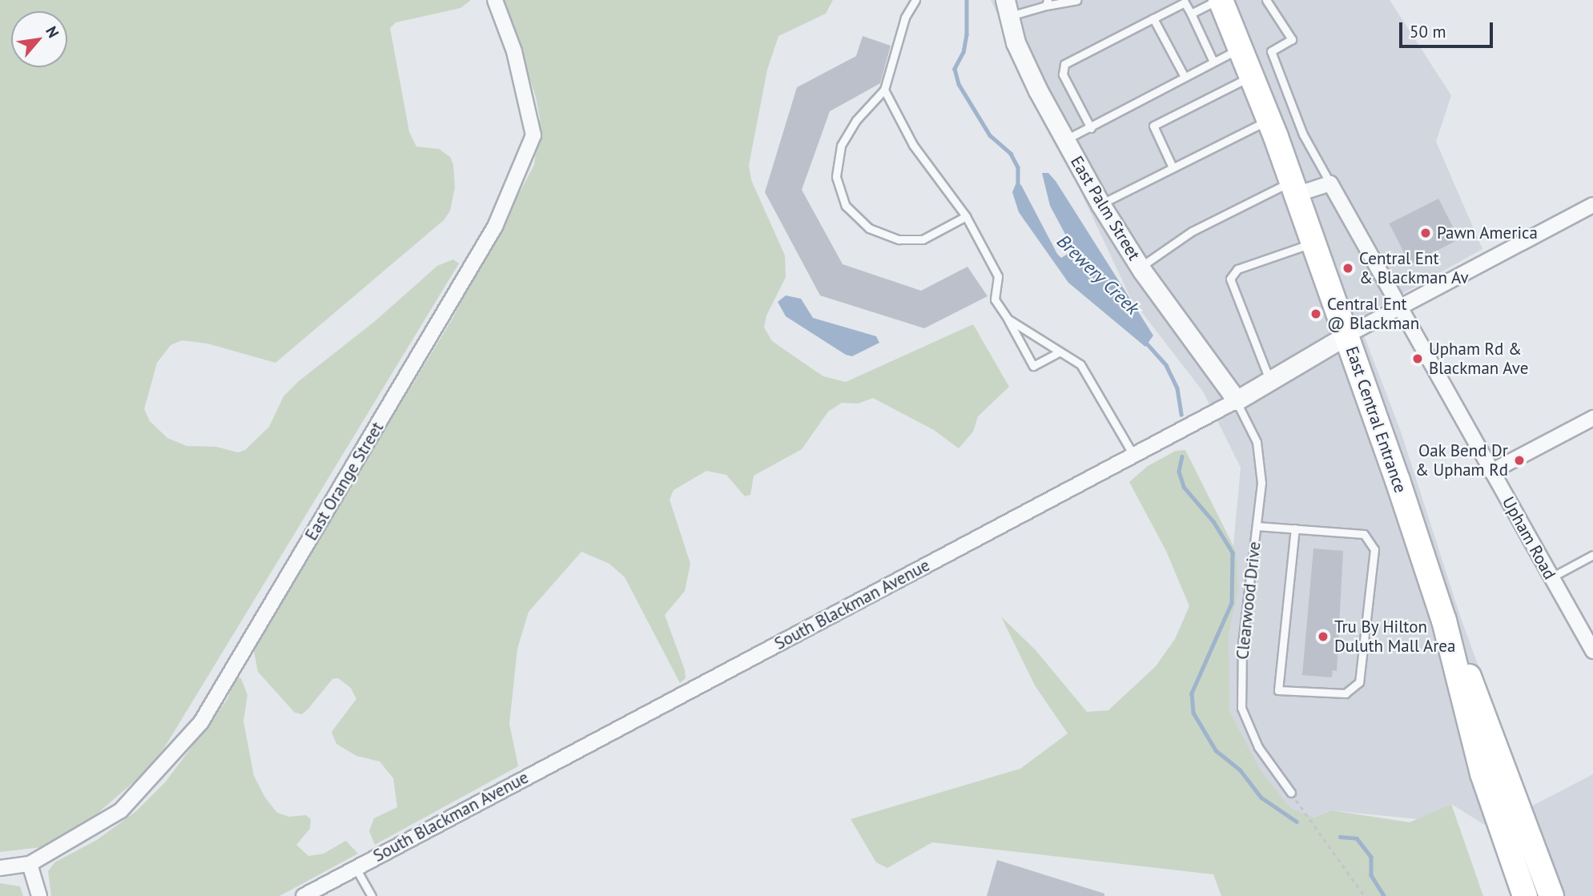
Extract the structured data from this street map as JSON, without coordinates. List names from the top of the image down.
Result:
{
  "streets": {
    "highway": ["East Central Entrance"],
    "street": [
      "East Palm Street",
      "East Orange Street",
      "Upham Road",
      "South Blackman Avenue"
    ],
    "lane": ["Clearwood Drive"]
  },
  "crossings": [
    ["East Palm Street", "Clearwood Drive"],
    ["East Palm Street", "South Blackman Avenue"],
    ["East Central Entrance", "South Blackman Avenue"],
    ["Upham Road", "South Blackman Avenue"],
    ["Clearwood Drive", "South Blackman Avenue"]
  ],
  "water": ["Brewery Creek"],
  "places": [
    "Pawn America",
    "Central Ent & Blackman Av",
    "Central Ent @ Blackman",
    "Upham Rd & Blackman Ave",
    "Oak Bend Dr & Upham Rd",
    "Tru By Hilton Duluth Mall Area"
  ],
  "scale_bar": "50 m",
  "north": "top right"
}
